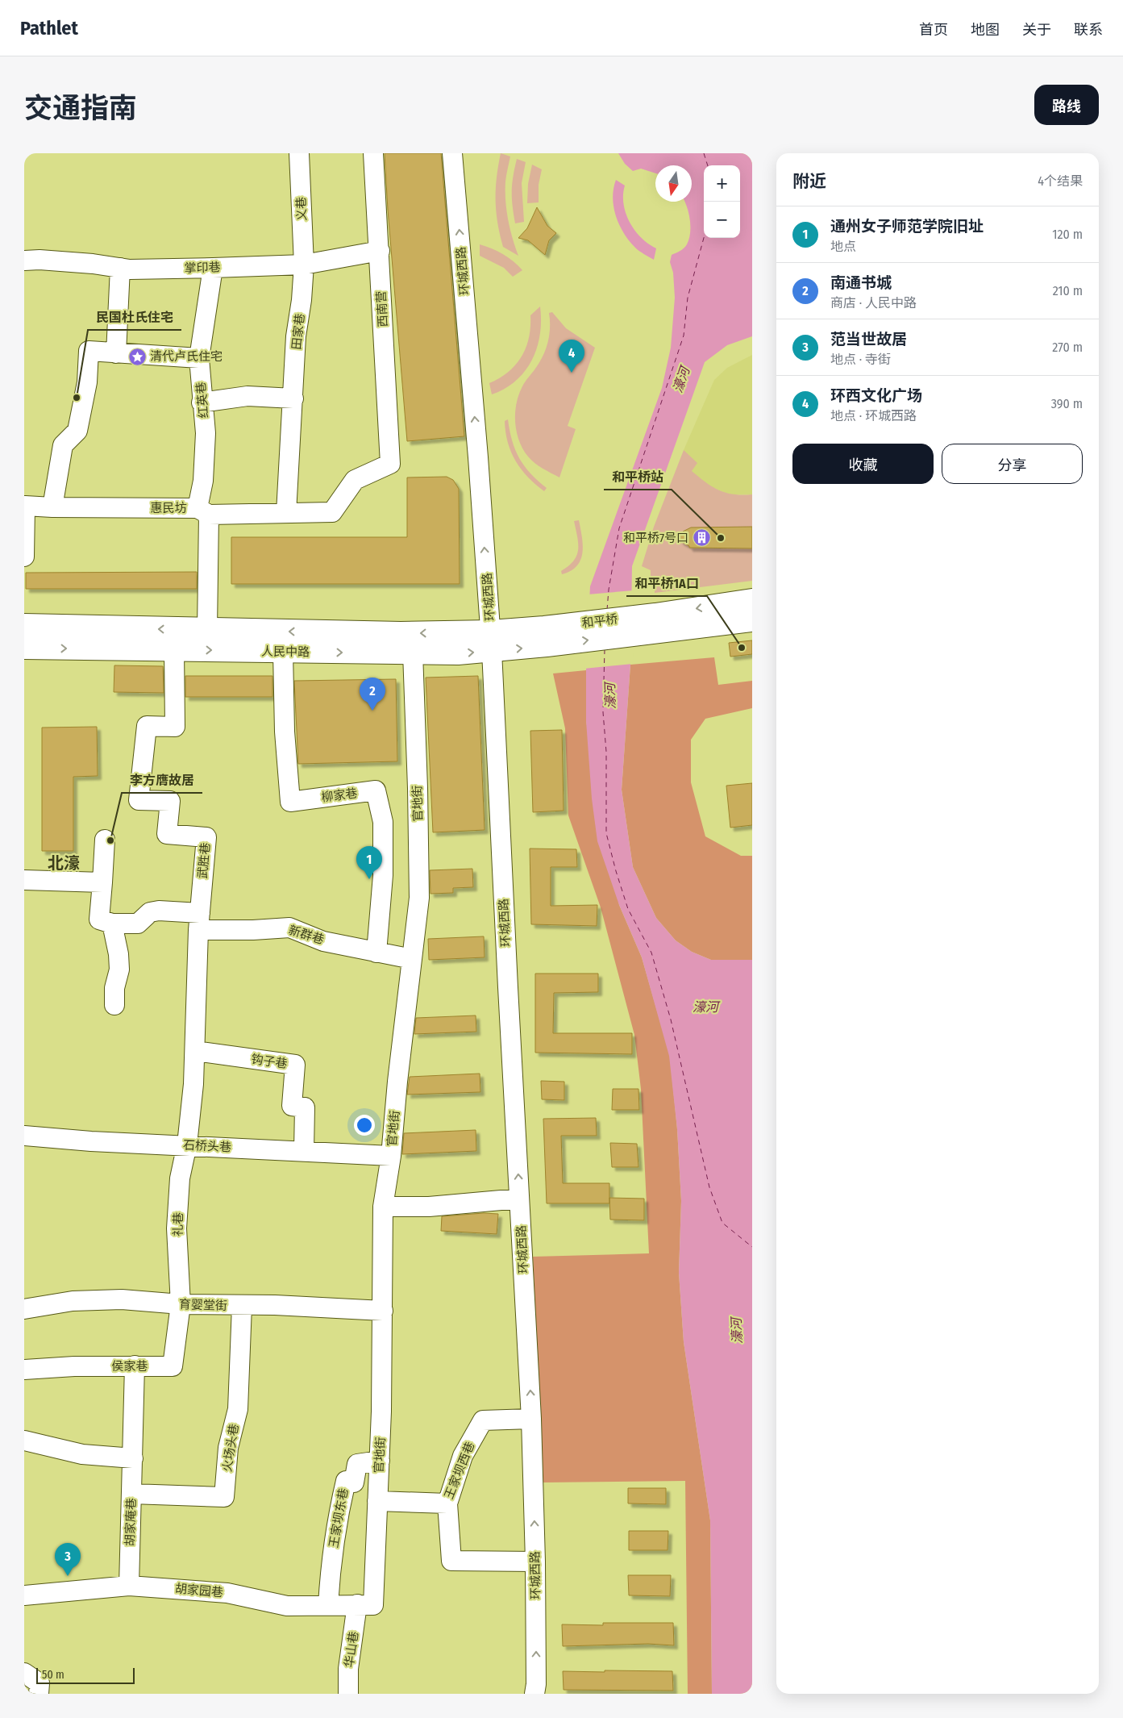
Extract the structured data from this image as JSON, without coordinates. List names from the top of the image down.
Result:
{
  "streets": {
    "main road": ["和平桥", "人民中路"],
    "street": [
      "义巷",
      "掌印巷",
      "环城西路",
      "西南营",
      "田家巷",
      "红英巷",
      "惠民坊",
      "柳家巷",
      "官地街",
      "武胜巷",
      "新群巷",
      "钩子巷",
      "石桥头巷",
      "礼巷",
      "育婴堂街",
      "侯家巷",
      "火场头巷",
      "王家坝西巷",
      "王家坝东巷",
      "胡家庵巷",
      "胡家园巷",
      "华山巷"
    ]
  },
  "crossings": [
    ["义巷", "掌印巷"],
    ["义巷", "田家巷"],
    ["掌印巷", "西南营"],
    ["掌印巷", "田家巷"],
    ["掌印巷", "红英巷"],
    ["环城西路", "人民中路"],
    ["环城西路", "王家坝西巷"],
    ["西南营", "惠民坊"],
    ["田家巷", "惠民坊"],
    ["红英巷", "惠民坊"],
    ["红英巷", "人民中路"],
    ["和平桥", "人民中路"],
    ["人民中路", "柳家巷"],
    ["人民中路", "官地街"],
    ["人民中路", "武胜巷"],
    ["柳家巷", "新群巷"],
    ["官地街", "新群巷"],
    ["官地街", "石桥头巷"],
    ["官地街", "育婴堂街"],
    ["官地街", "王家坝西巷"],
    ["官地街", "王家坝东巷"],
    ["官地街", "胡家园巷"],
    ["官地街", "华山巷"],
    ["武胜巷", "新群巷"],
    ["武胜巷", "钩子巷"],
    ["武胜巷", "石桥头巷"],
    ["武胜巷", "礼巷"],
    ["钩子巷", "石桥头巷"],
    ["石桥头巷", "礼巷"],
    ["礼巷", "育婴堂街"],
    ["礼巷", "侯家巷"],
    ["育婴堂街", "侯家巷"],
    ["育婴堂街", "火场头巷"],
    ["侯家巷", "胡家庵巷"],
    ["火场头巷", "胡家庵巷"],
    ["王家坝东巷", "胡家园巷"],
    ["胡家庵巷", "胡家园巷"],
    ["胡家园巷", "华山巷"]
  ],
  "one_way": ["环城西路"],
  "districts": ["北濠"],
  "water": ["濠河"],
  "places": {
    "place": ["清代卢氏住宅"],
    "other": [
      "民国杜氏住宅",
      "和平桥站",
      "和平桥1A口",
      "李方膺故居"
    ],
    "building": ["和平桥7号口"]
  },
  "scale_bar": "50 m",
  "north": "bottom",
  "page": {
    "header": "Pathlet",
    "nav": [
      "首页",
      "地图",
      "关于",
      "联系"
    ],
    "title": "交通指南",
    "buttons": [
      "路线",
      ["收藏", "分享"]
    ],
    "heading": ["附近", "4个结果"],
    "map_buttons": ["+", "−"],
    "list": [
      {
        "mark": "1",
        "name": "通州女子师范学院旧址",
        "note": "地点",
        "value": "120 m"
      },
      {
        "mark": "2",
        "name": "南通书城",
        "note": "商店 · 人民中路",
        "value": "210 m"
      },
      {
        "mark": "3",
        "name": "范当世故居",
        "note": "地点 · 寺街",
        "value": "270 m"
      },
      {
        "mark": "4",
        "name": "环西文化广场",
        "note": "地点 · 环城西路",
        "value": "390 m"
      }
    ],
    "pins": [
      "4",
      "2",
      "1",
      "3"
    ],
    "scale": "50 m"
  }
}
